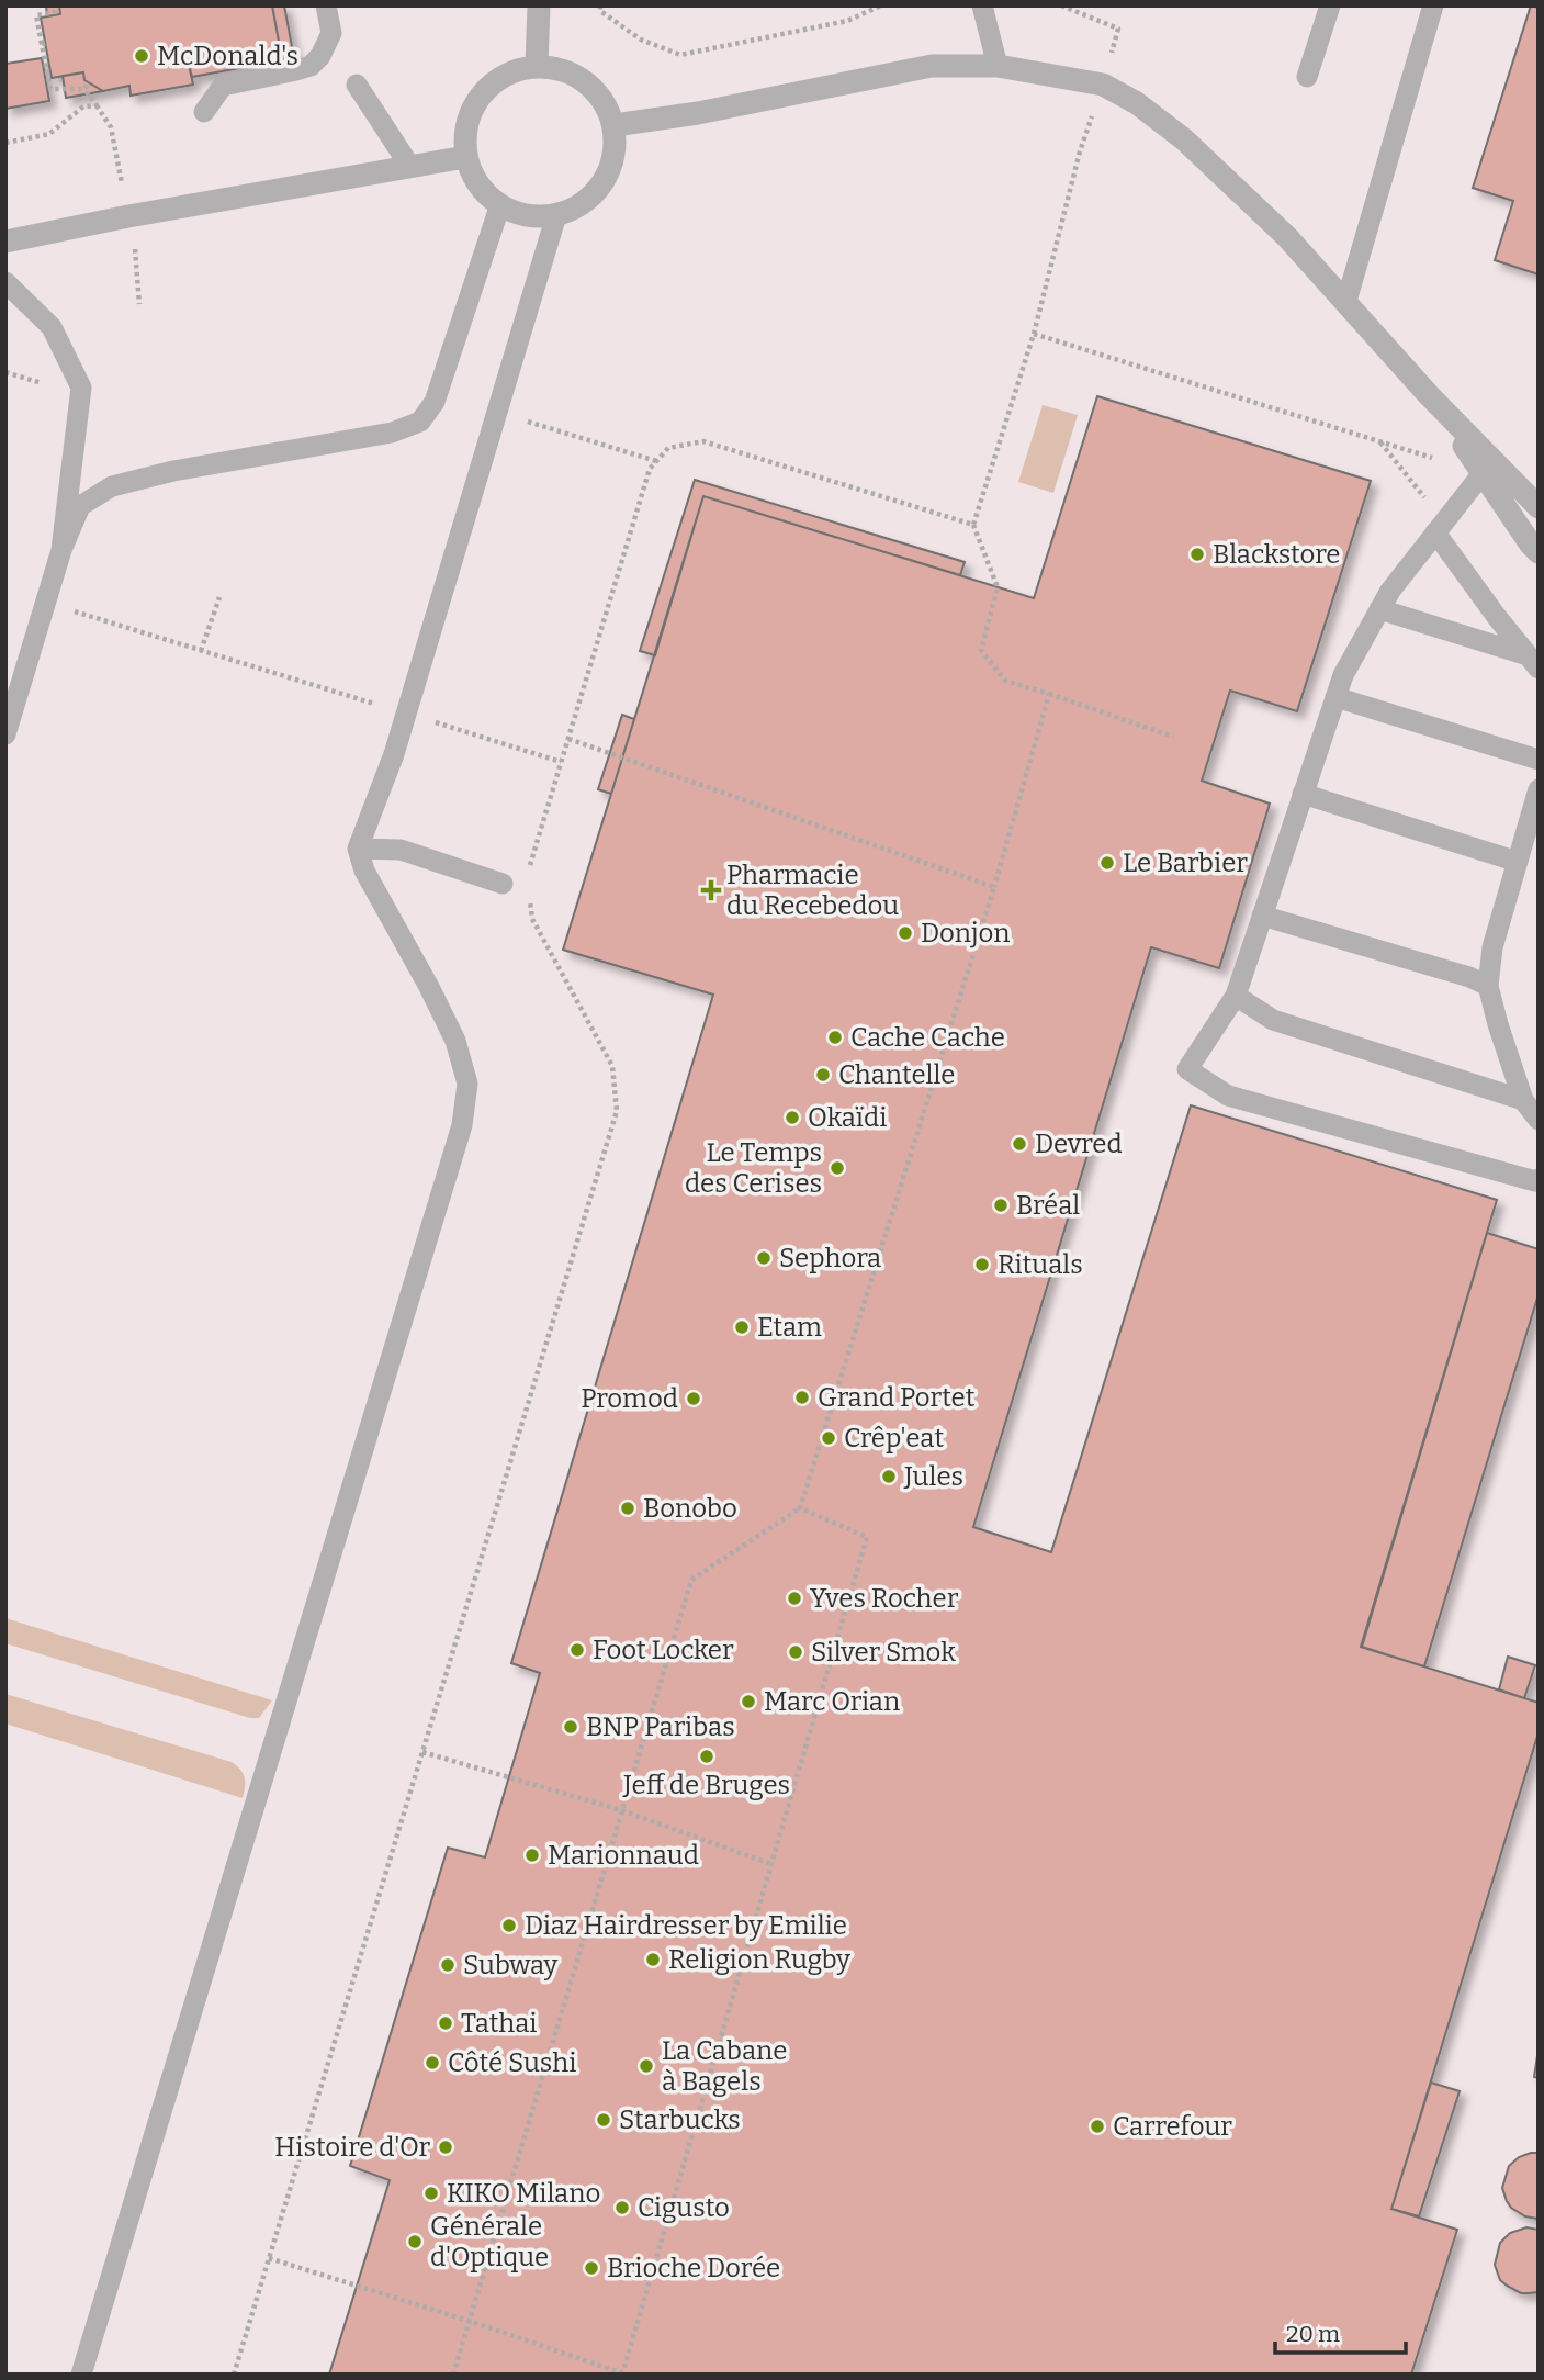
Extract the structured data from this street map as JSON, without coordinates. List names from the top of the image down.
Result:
{
  "places": {
    "other": [
      "McDonald's",
      "Blackstore",
      "Le Barbier",
      "Donjon",
      "Cache Cache",
      "Chantelle",
      "Okaïdi",
      "Devred",
      "Le Temps des Cerises",
      "Bréal",
      "Sephora",
      "Rituals",
      "Etam",
      "Grand Portet",
      "Promod",
      "Crêp'eat",
      "Jules",
      "Bonobo",
      "Yves Rocher",
      "Foot Locker",
      "Silver Smok",
      "Marc Orian",
      "BNP Paribas",
      "Jeff de Bruges",
      "Marionnaud",
      "Diaz Hairdresser by Emilie",
      "Religion Rugby",
      "Subway",
      "Tathai",
      "Côté Sushi",
      "La Cabane à Bagels",
      "Starbucks",
      "Carrefour",
      "Histoire d'Or",
      "KIKO Milano",
      "Cigusto",
      "Générale d'Optique",
      "Brioche Dorée"
    ],
    "health": ["Pharmacie du Recebedou"]
  },
  "scale_bar": "20 m"
}
